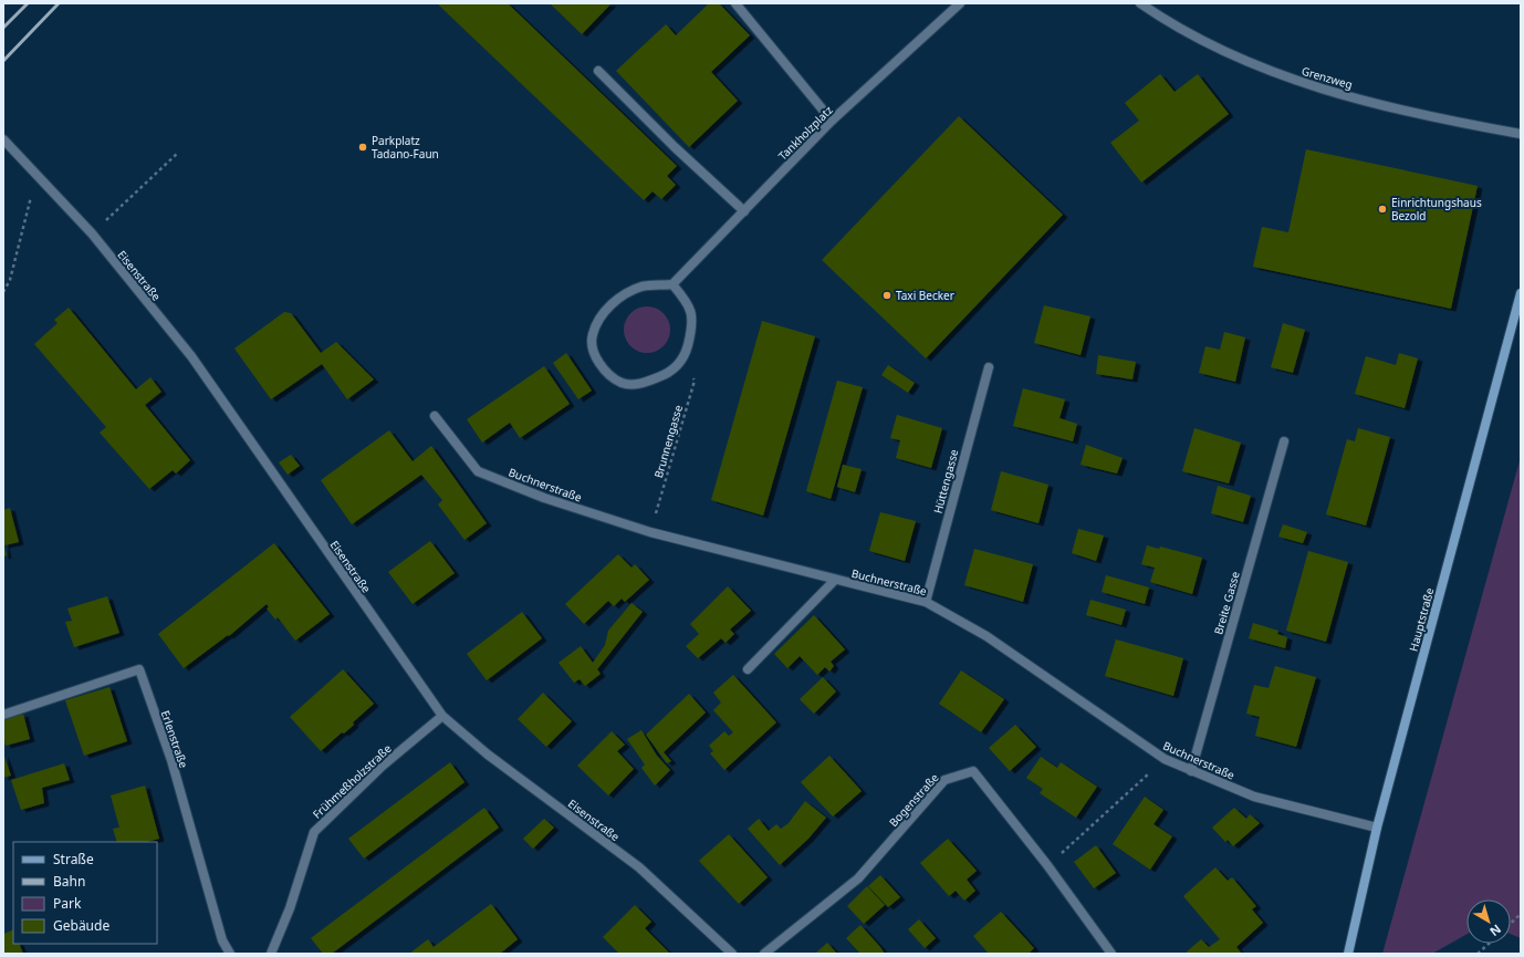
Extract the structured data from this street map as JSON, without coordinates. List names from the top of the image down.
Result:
{
  "streets": {
    "main road": ["Hauptstraße"],
    "street": [
      "Grenzweg",
      "Tankholzplatz",
      "Eisenstraße",
      "Hüttengasse",
      "Buchnerstraße",
      "Breite Gasse",
      "Erlenstraße",
      "Frühmeßholzstraße",
      "Bogenstraße"
    ],
    "path": ["Brunnengasse"]
  },
  "crossings": [
    ["Tankholzplatz", "Brunnengasse"],
    ["Eisenstraße", "Frühmeßholzstraße"],
    ["Brunnengasse", "Buchnerstraße"],
    ["Hüttengasse", "Buchnerstraße"],
    ["Buchnerstraße", "Breite Gasse"],
    ["Buchnerstraße", "Hauptstraße"]
  ],
  "places": ["Parkplatz Tadano-Faun", "Einrichtungshaus Bezold", "Taxi Becker"],
  "legend": [
    "Straße",
    "Bahn",
    "Park",
    "Gebäude"
  ],
  "north": "bottom right"
}
